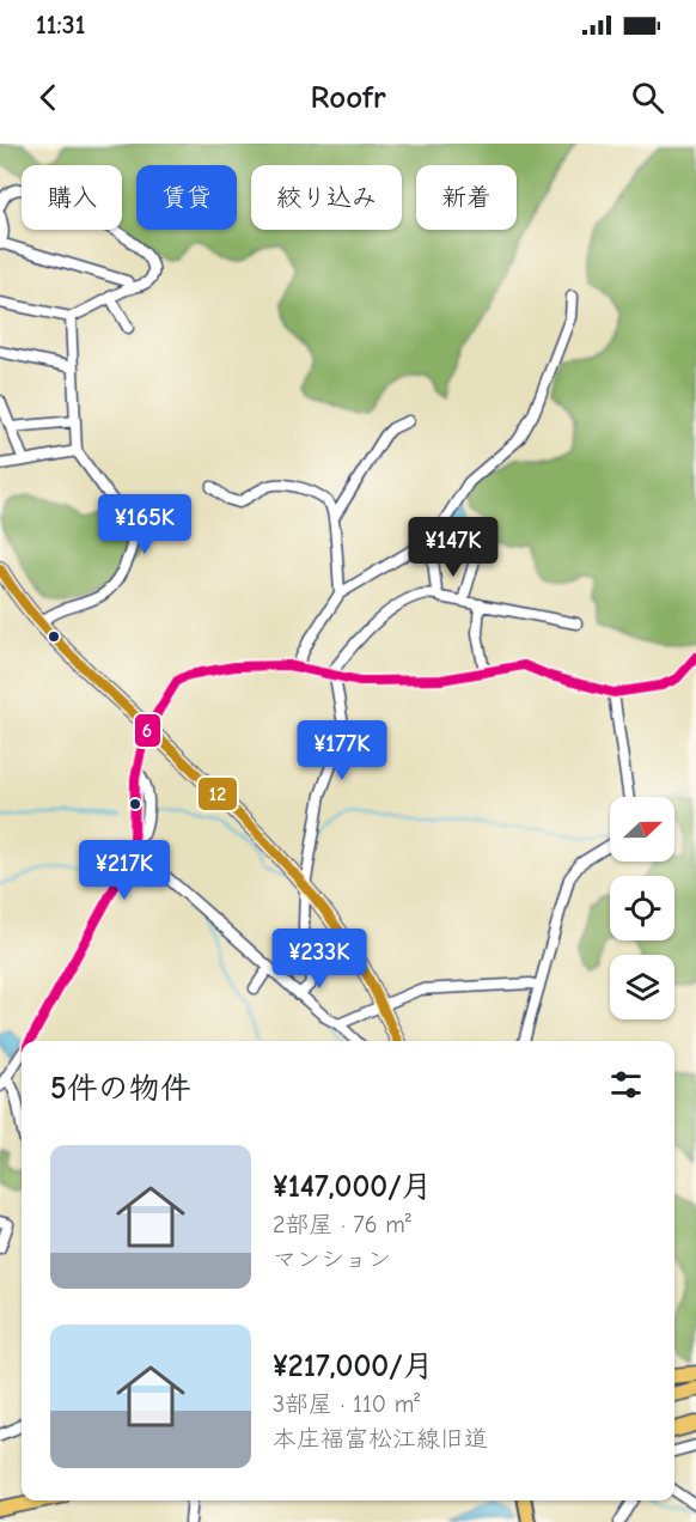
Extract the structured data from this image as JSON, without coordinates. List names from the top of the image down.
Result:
{
  "lines": ["transit line 12", "transit line 6"],
  "north": "right",
  "page": {
    "status": "11:31",
    "header": "Roofr",
    "chip": [
      "購入",
      "賃貸",
      "絞り込み",
      "新着"
    ],
    "price": [
      "¥165K",
      "¥147K",
      "¥177K",
      "¥217K",
      "¥233K"
    ],
    "heading": "5件の物件",
    "list": [
      {
        "name": "¥147,000/月",
        "note": "2部屋 · 76 m² · マンション"
      },
      {
        "name": "¥217,000/月",
        "note": "3部屋 · 110 m² · 本庄福富松江線旧道"
      }
    ]
  }
}
